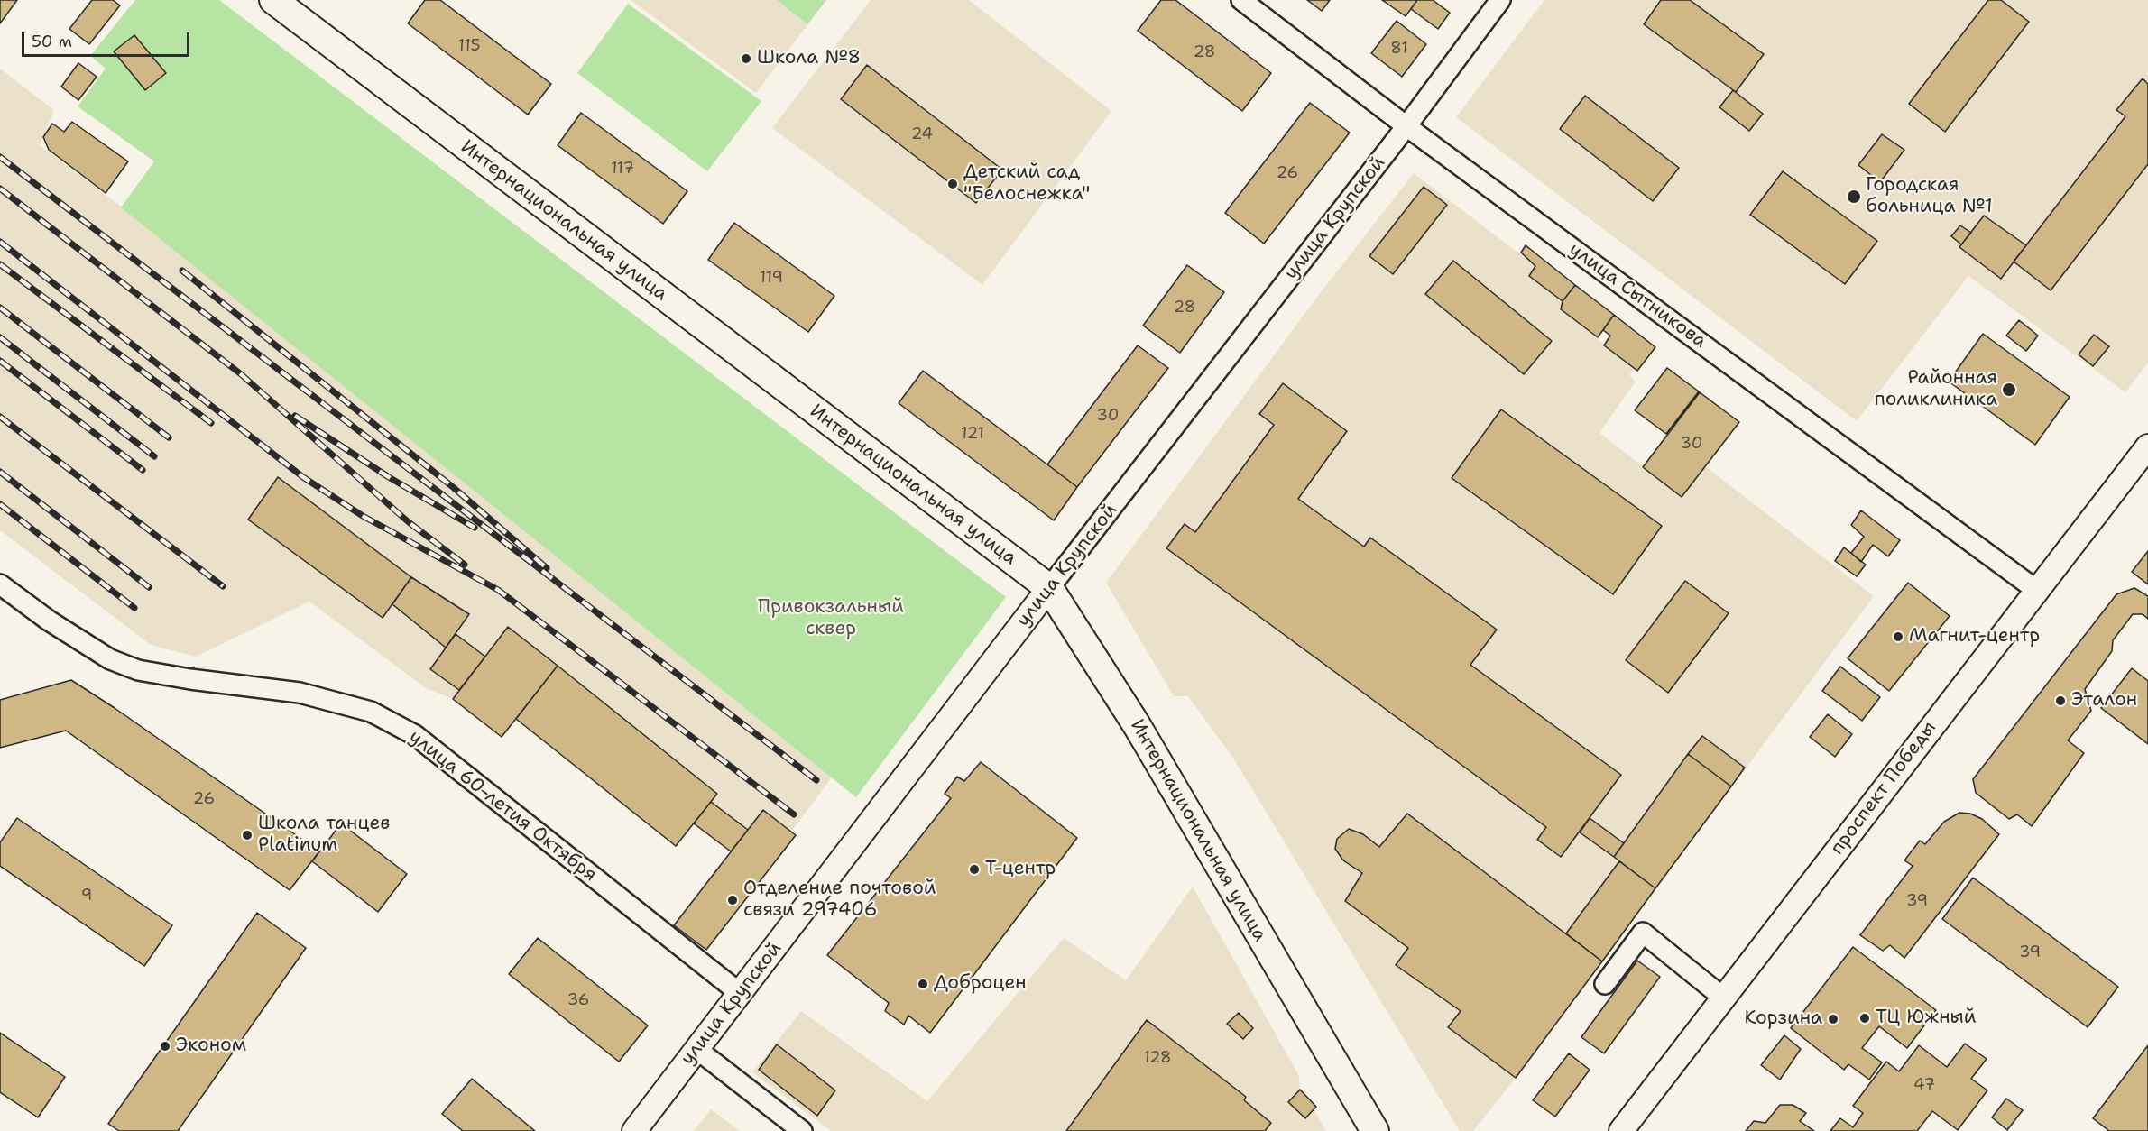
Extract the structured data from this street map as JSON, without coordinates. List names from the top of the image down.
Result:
{
  "streets": {
    "main road": ["Интернациональная улица"],
    "street": [
      "улица Крупской",
      "улица Сытникова",
      "проспект Победы",
      "улица 60-летия Октября"
    ]
  },
  "crossings": [
    ["улица Крупской", "Интернациональная улица"],
    ["улица Крупской", "улица Сытникова"],
    ["улица Крупской", "улица 60-летия Октября"],
    ["улица Сытникова", "проспект Победы"]
  ],
  "parks": ["Привокзальный сквер"],
  "places": [
    "Школа №8",
    "Детский сад \"Белоснежка\"",
    "Городская больница №1",
    "Районная поликлиника",
    "Магнит-центр",
    "Эталон",
    "Школа танцев Platinum",
    "Т-центр",
    "Отделение почтовой связи 297406",
    "Доброцен",
    "ТЦ Южный",
    "Корзина",
    "Эконом"
  ],
  "house_numbers": [
    "115",
    "81",
    "28",
    "24",
    "117",
    "26",
    "119",
    "28",
    "30",
    "121",
    "30",
    "26",
    "9",
    "39",
    "39",
    "36",
    "128",
    "47"
  ],
  "scale_bar": "50 m"
}
